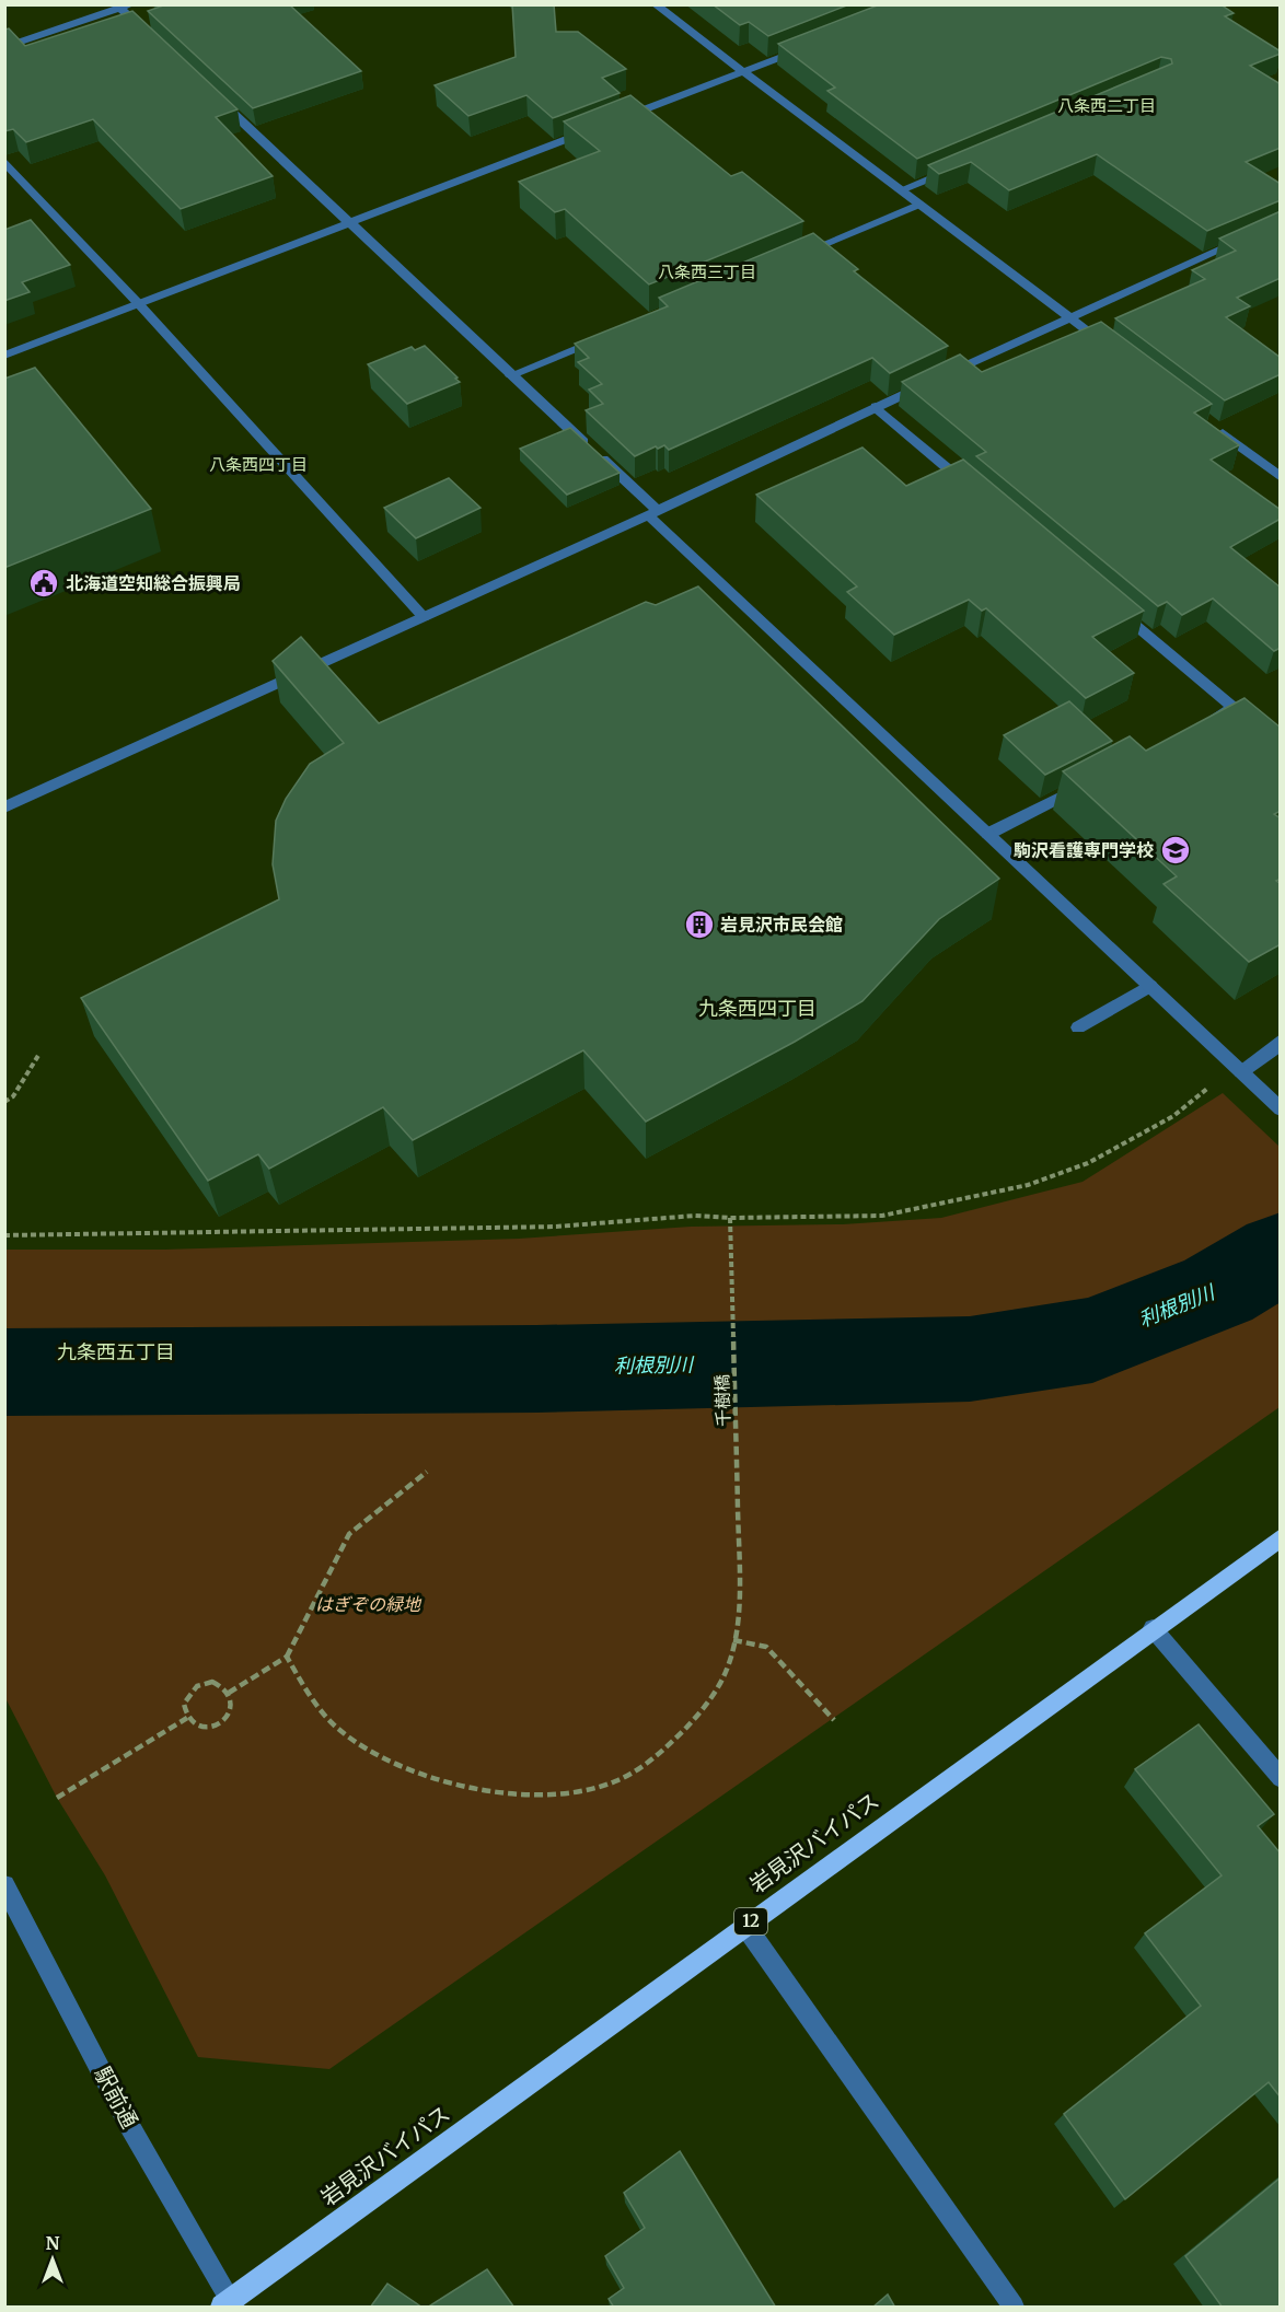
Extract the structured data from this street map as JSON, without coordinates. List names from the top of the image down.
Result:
{
  "streets": {
    "highway": ["岩見沢バイパス", "12"],
    "street": ["駅前通"],
    "path": ["千樹橋"]
  },
  "crossings": [
    ["岩見沢バイパス", "駅前通"]
  ],
  "districts": [
    "八条西二丁目",
    "八条西三丁目",
    "八条西四丁目",
    "九条西四丁目",
    "九条西五丁目"
  ],
  "water": ["利根別川"],
  "parks": ["はぎぞの緑地"],
  "places": {
    "public building": ["北海道空知総合振興局"],
    "school or university": ["駒沢看護専門学校"],
    "building": ["岩見沢市民会館"]
  },
  "north": "top"
}
